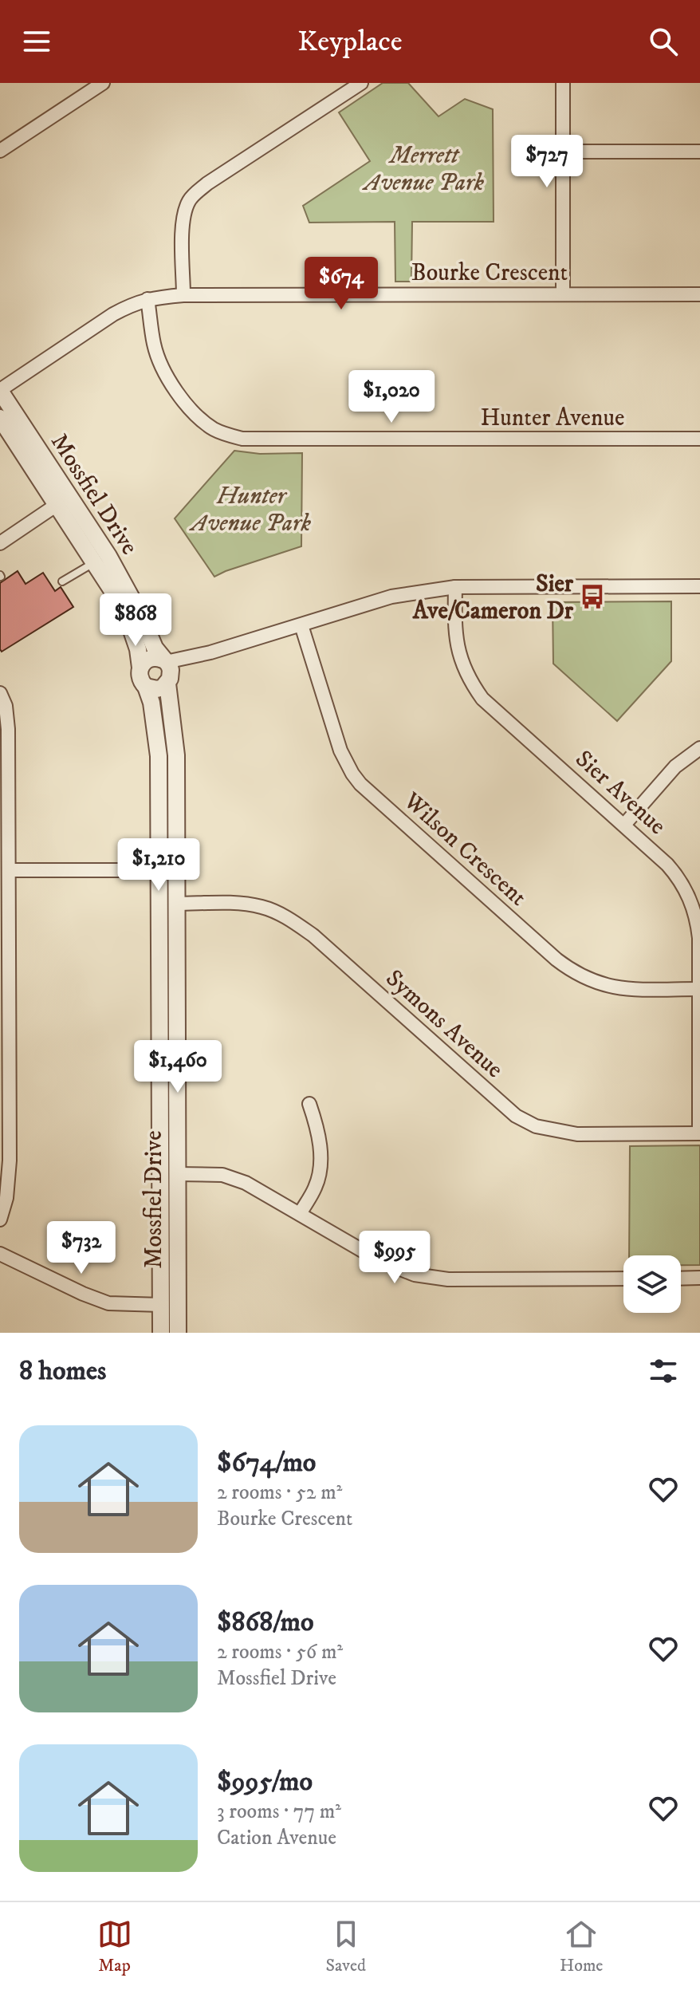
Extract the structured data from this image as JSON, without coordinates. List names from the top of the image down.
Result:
{
  "streets": {
    "street": [
      "Bourke Crescent",
      "Hunter Avenue",
      "Mossfiel Drive",
      "Sier Avenue",
      "Wilson Crescent",
      "Symons Avenue"
    ]
  },
  "crossings": [
    ["Bourke Crescent", "Hunter Avenue"],
    ["Bourke Crescent", "Mossfiel Drive"],
    ["Mossfiel Drive", "Symons Avenue"],
    ["Sier Avenue", "Wilson Crescent"],
    ["Sier Avenue", "Symons Avenue"]
  ],
  "parks": ["Merrett Avenue Park", "Hunter Avenue Park"],
  "places": {
    "bus stop": ["Sier Ave/Cameron Dr"]
  },
  "page": {
    "header": "Keyplace",
    "price": [
      "$727",
      "$674",
      "$1,020",
      "$868",
      "$1,210",
      "$1,460",
      "$732",
      "$995"
    ],
    "heading": "8 homes",
    "list": [
      {
        "name": "$674/mo",
        "note": "2 rooms · 52 m² · Bourke Crescent"
      },
      {
        "name": "$868/mo",
        "note": "2 rooms · 56 m² · Mossfiel Drive"
      },
      {
        "name": "$995/mo",
        "note": "3 rooms · 77 m² · Cation Avenue"
      }
    ],
    "tabs": ["Map", "Saved", "Home"]
  }
}
